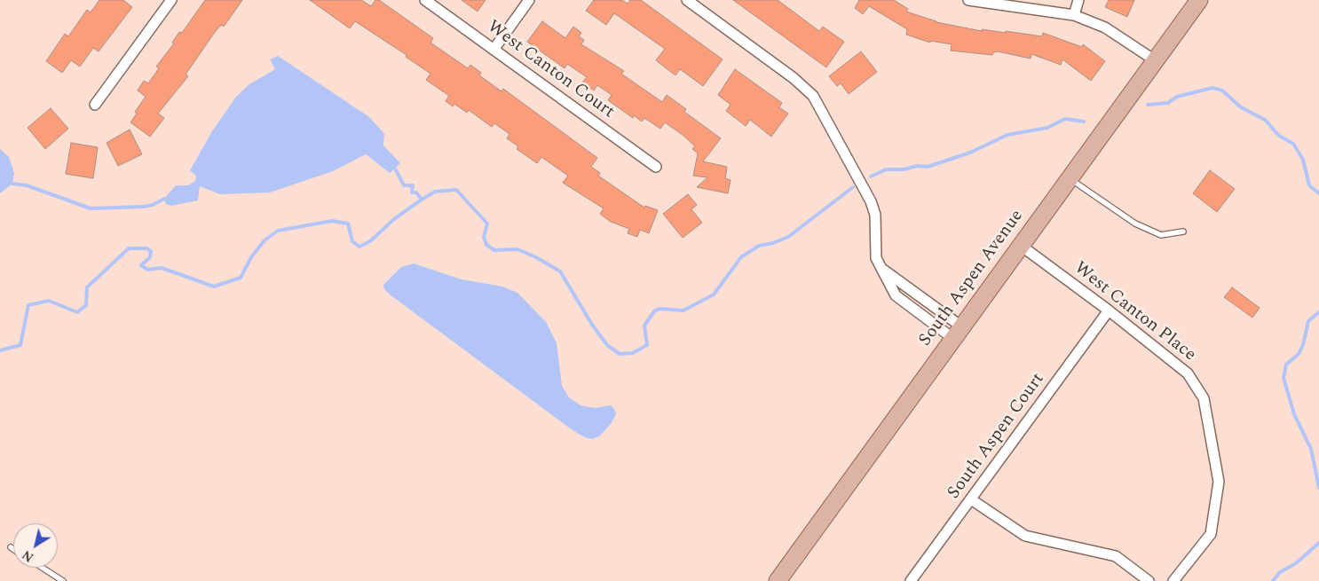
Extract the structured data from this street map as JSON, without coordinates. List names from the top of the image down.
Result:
{
  "streets": {
    "main road": ["South Aspen Avenue"],
    "street": ["West Canton Court", "West Canton Place", "South Aspen Court"]
  },
  "crossings": [
    ["South Aspen Avenue", "West Canton Place"],
    ["West Canton Place", "South Aspen Court"]
  ],
  "north": "bottom left"
}
